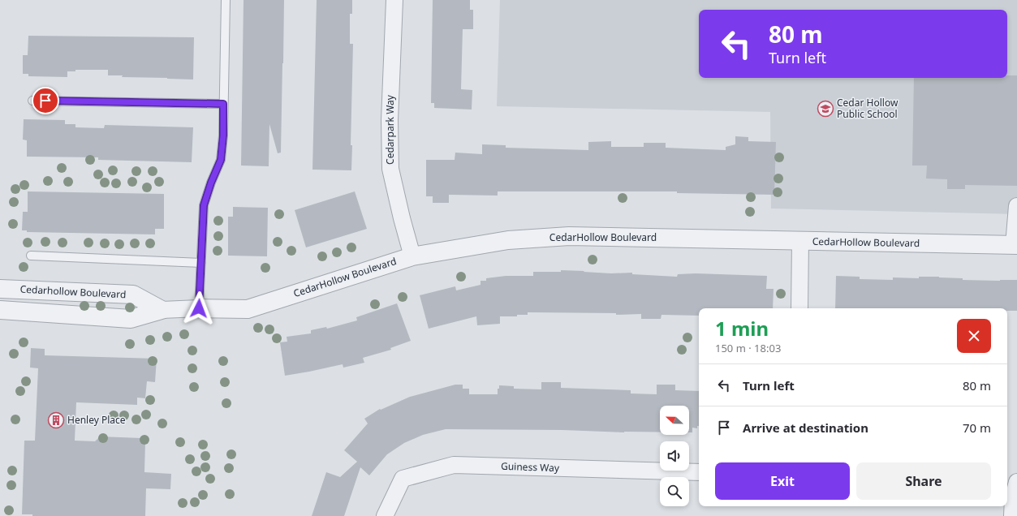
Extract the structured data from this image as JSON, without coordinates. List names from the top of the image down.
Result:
{
  "streets": {
    "street": [
      "Cedarpark Way",
      "CedarHollow Boulevard",
      "Cedarhollow Boulevard",
      "Guiness Way"
    ]
  },
  "crossings": [
    ["Cedarpark Way", "CedarHollow Boulevard"]
  ],
  "places": {
    "school or university": ["Cedar Hollow Public School"],
    "building": ["Henley Place"]
  },
  "north": "left",
  "page": {
    "turn": ["80 m", "Turn left"],
    "heading": ["1 min", "150 m · 18:03"],
    "list": [
      {
        "name": "Turn left",
        "value": "80 m"
      },
      {
        "name": "Arrive at destination",
        "value": "70 m"
      }
    ],
    "buttons": ["Exit", "Share"]
  }
}
